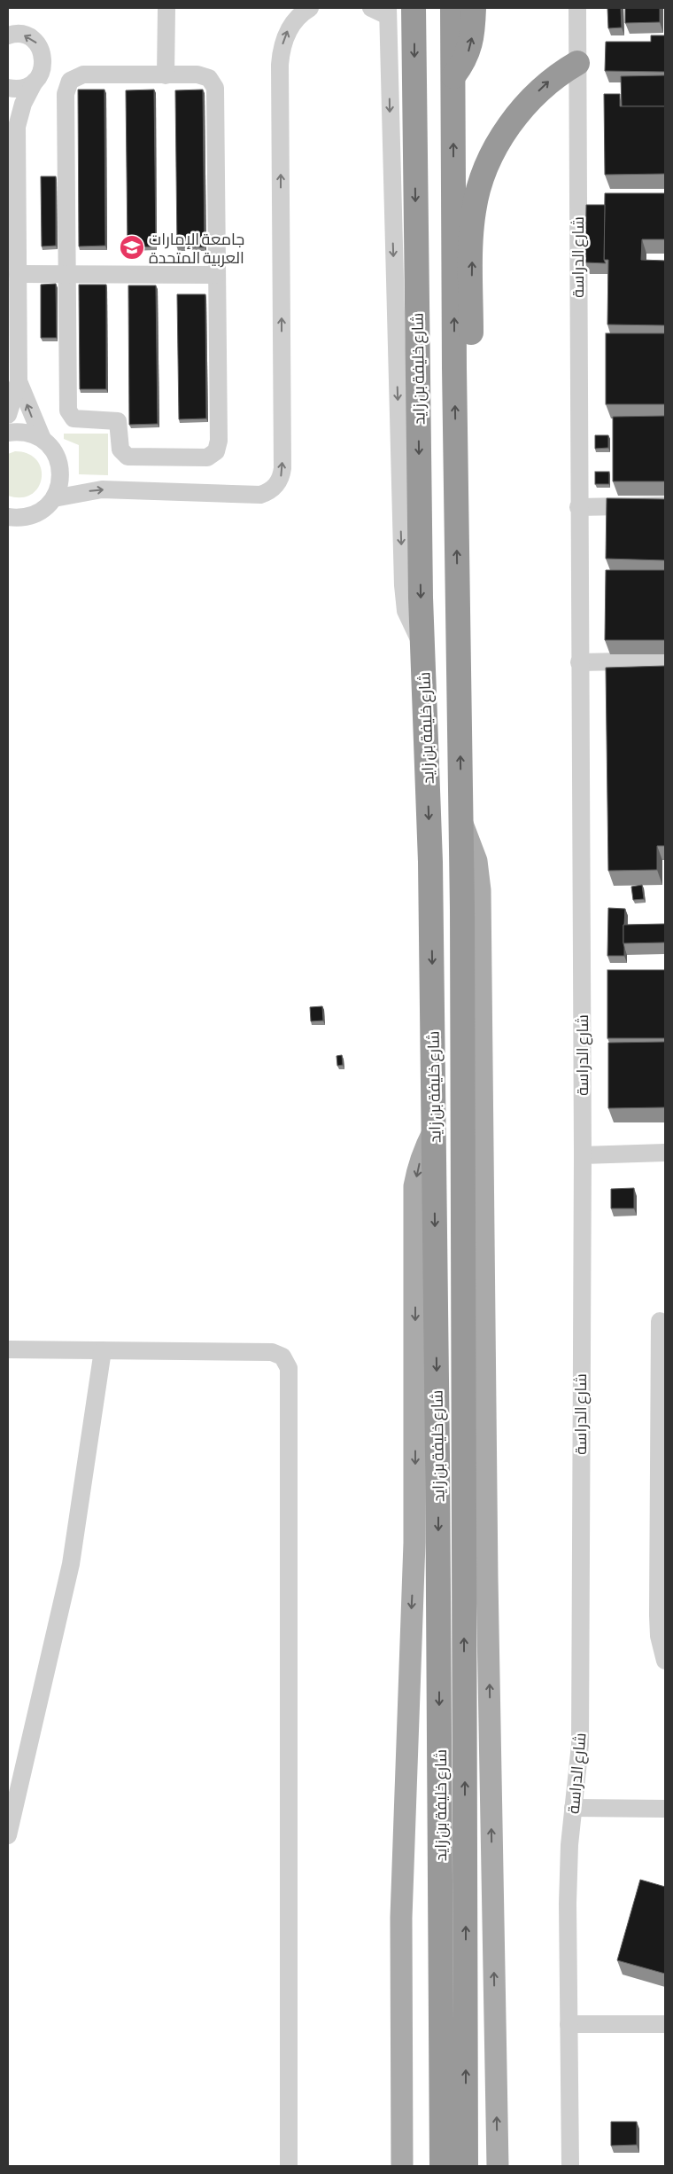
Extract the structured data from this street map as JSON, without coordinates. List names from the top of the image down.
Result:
{
  "streets": {
    "highway": ["شارع خليفة بن زايد"],
    "street": ["شارع الدراسة"]
  },
  "places": {
    "school or university": ["جامعة الإمارات العربية المتحدة"]
  }
}
